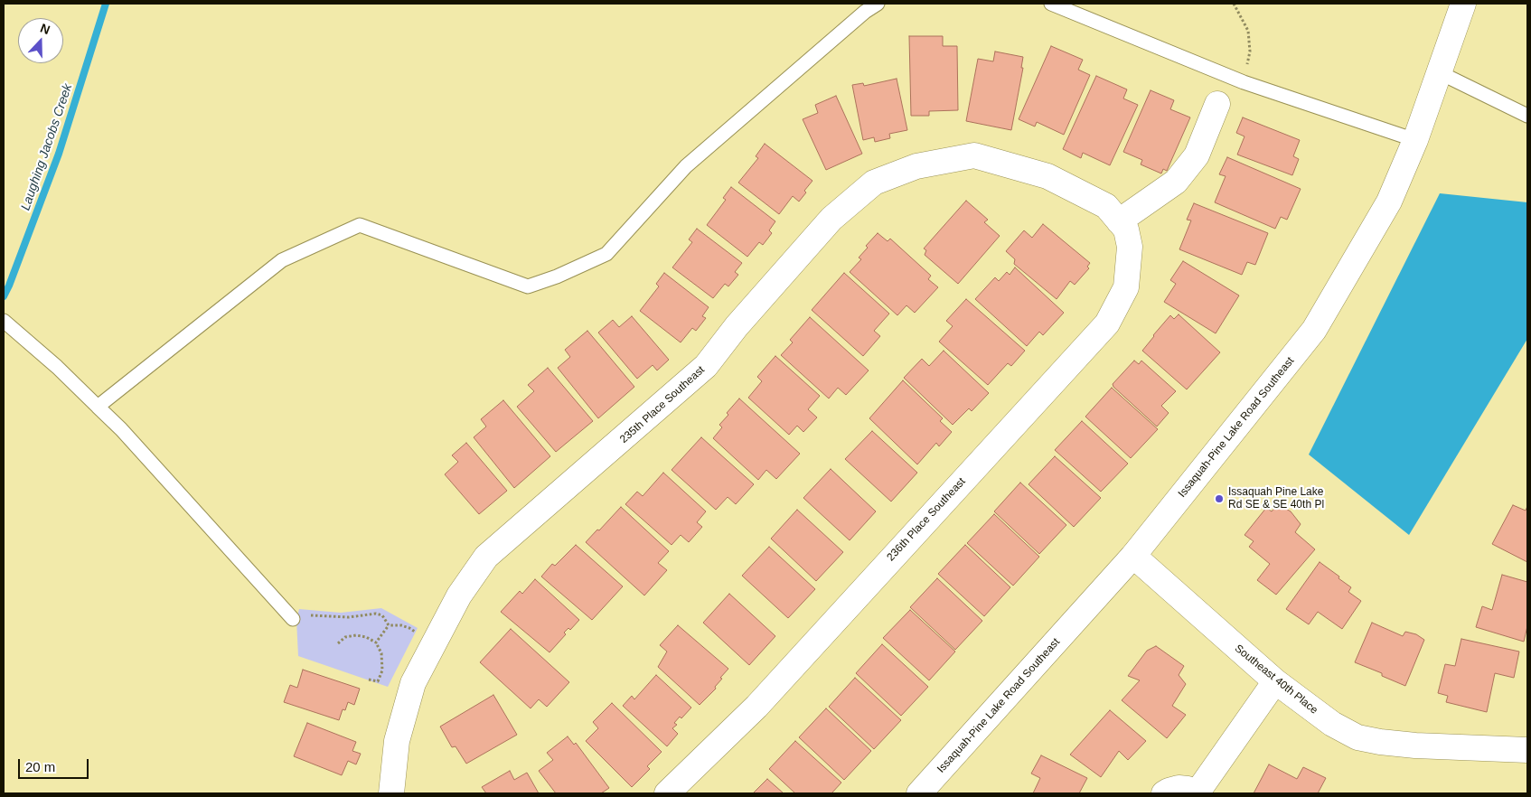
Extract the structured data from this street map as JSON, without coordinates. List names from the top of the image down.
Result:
{
  "streets": {
    "street": [
      "235th Place Southeast",
      "Issaquah-Pine Lake Road Southeast",
      "236th Place Southeast",
      "Southeast 40th Place"
    ]
  },
  "crossings": [
    ["235th Place Southeast", "236th Place Southeast"],
    ["Issaquah-Pine Lake Road Southeast", "Southeast 40th Place"]
  ],
  "water": ["Laughing Jacobs Creek"],
  "places": ["Issaquah Pine Lake Rd SE & SE 40th Pl"],
  "scale_bar": "20 m",
  "north": "top"
}
